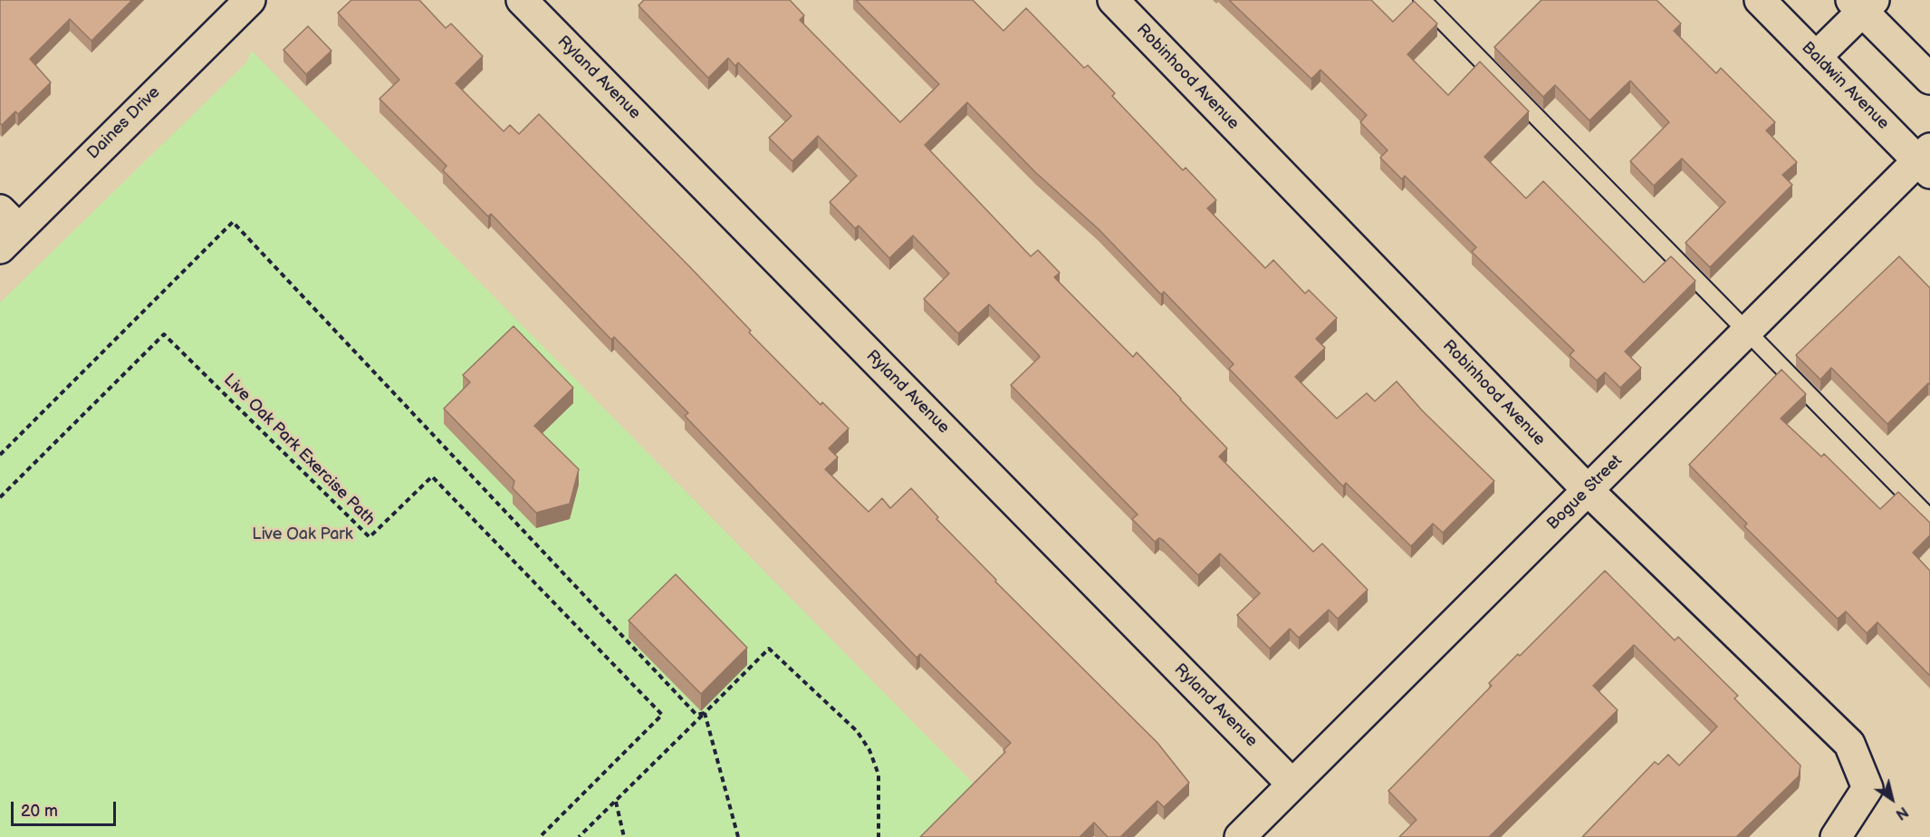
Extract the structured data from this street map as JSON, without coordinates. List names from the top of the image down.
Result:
{
  "streets": {
    "street": [
      "Robinhood Avenue",
      "Ryland Avenue",
      "Baldwin Avenue",
      "Daines Drive",
      "Bogue Street"
    ],
    "path": ["Live Oak Park Exercise Path"]
  },
  "crossings": [
    ["Robinhood Avenue", "Bogue Street"],
    ["Ryland Avenue", "Bogue Street"],
    ["Baldwin Avenue", "Bogue Street"]
  ],
  "parks": ["Live Oak Park"],
  "scale_bar": "20 m",
  "north": "bottom right"
}
